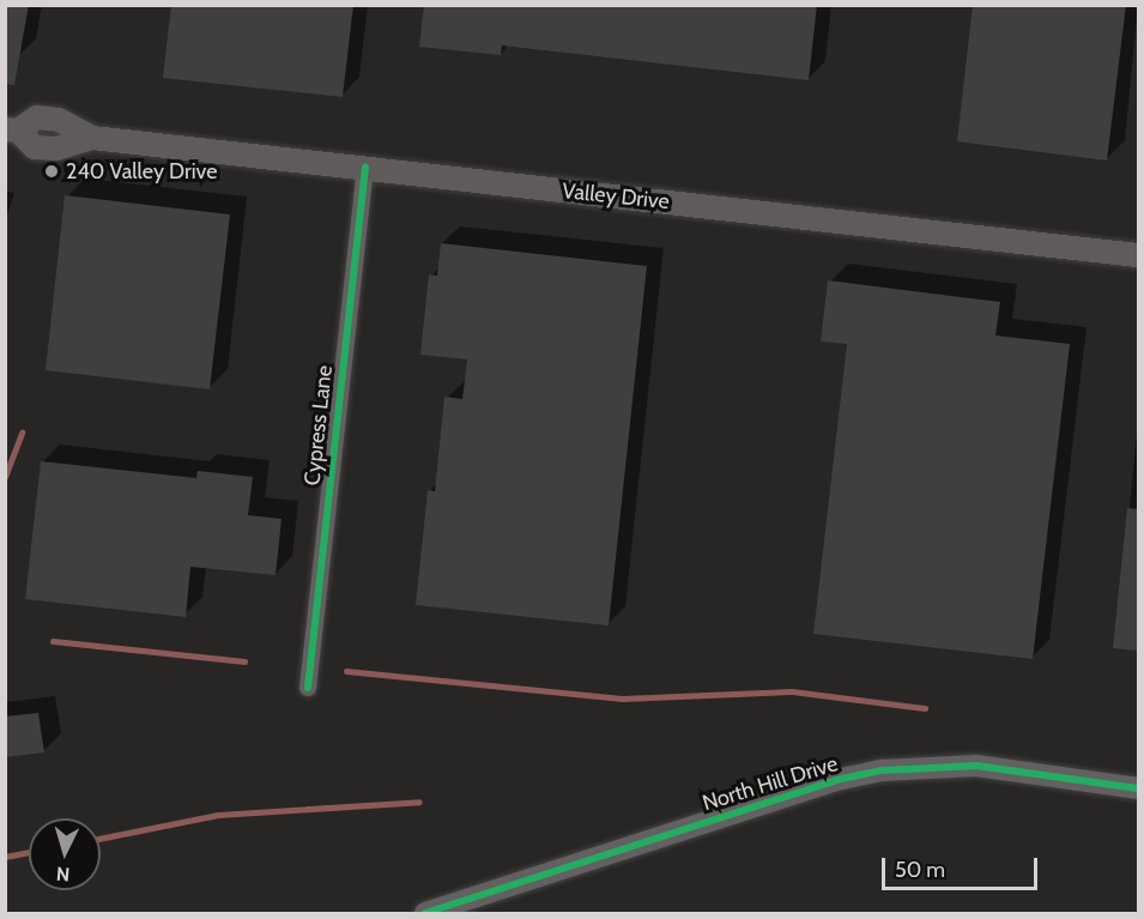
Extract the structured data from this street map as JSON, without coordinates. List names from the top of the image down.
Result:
{
  "streets": {
    "main road": ["Valley Drive"],
    "street": ["Cypress Lane", "North Hill Drive"]
  },
  "crossings": [
    ["Valley Drive", "Cypress Lane"]
  ],
  "places": ["240 Valley Drive"],
  "scale_bar": "50 m",
  "north": "bottom"
}
